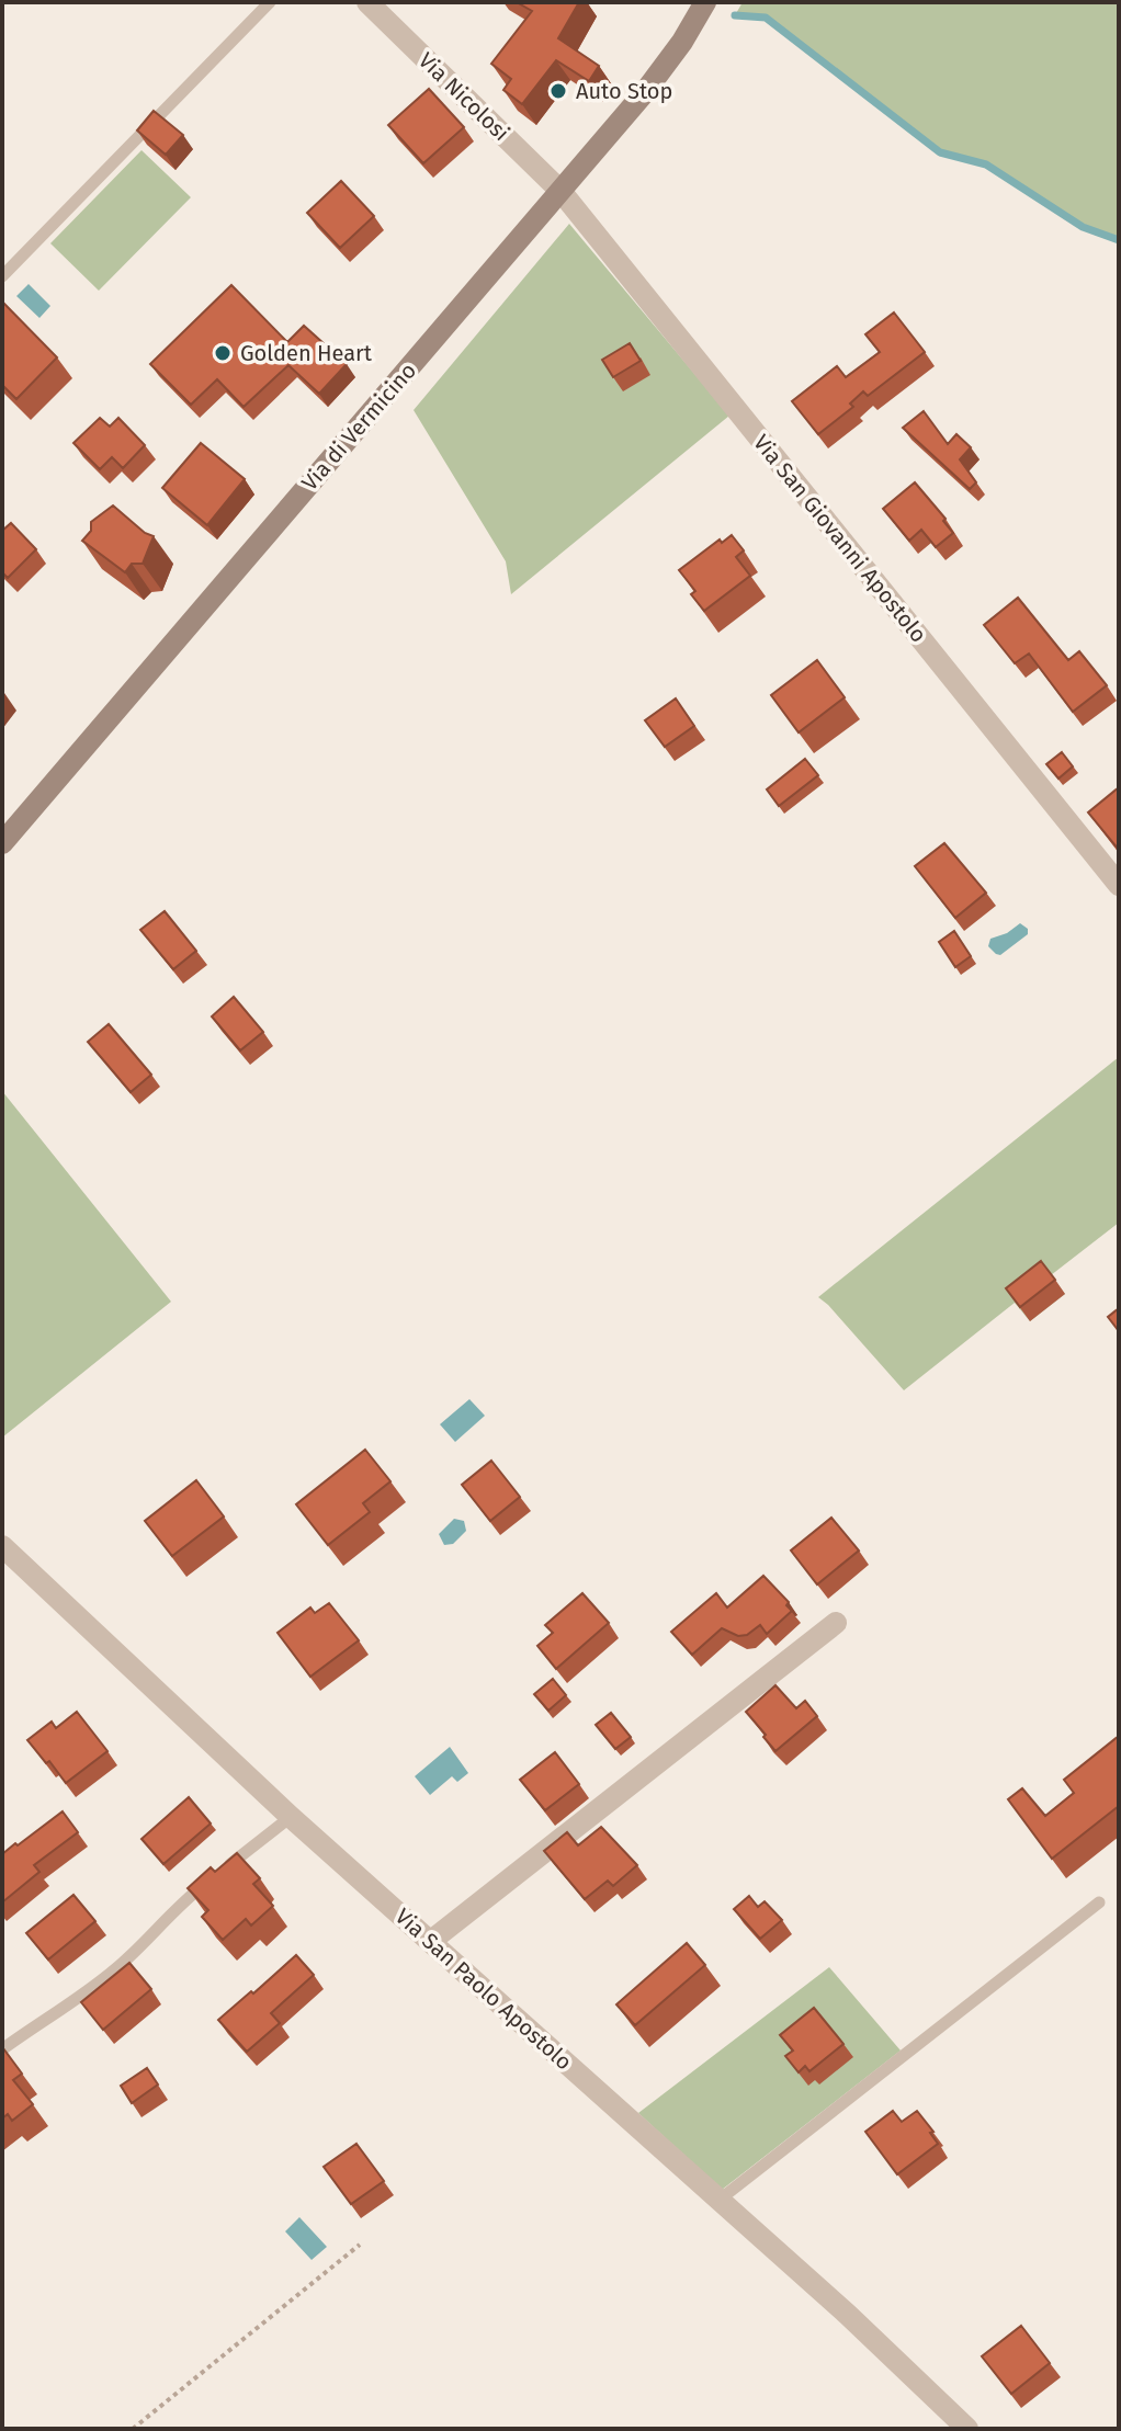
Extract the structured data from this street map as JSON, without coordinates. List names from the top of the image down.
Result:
{
  "streets": {
    "main road": ["Via di Vermicino"],
    "street": ["Via Nicolosi", "Via San Giovanni Apostolo", "Via San Paolo Apostolo"]
  },
  "crossings": [
    ["Via Nicolosi", "Via di Vermicino"],
    ["Via Nicolosi", "Via San Giovanni Apostolo"],
    ["Via di Vermicino", "Via San Giovanni Apostolo"]
  ],
  "places": ["Auto Stop", "Golden Heart"]
}
